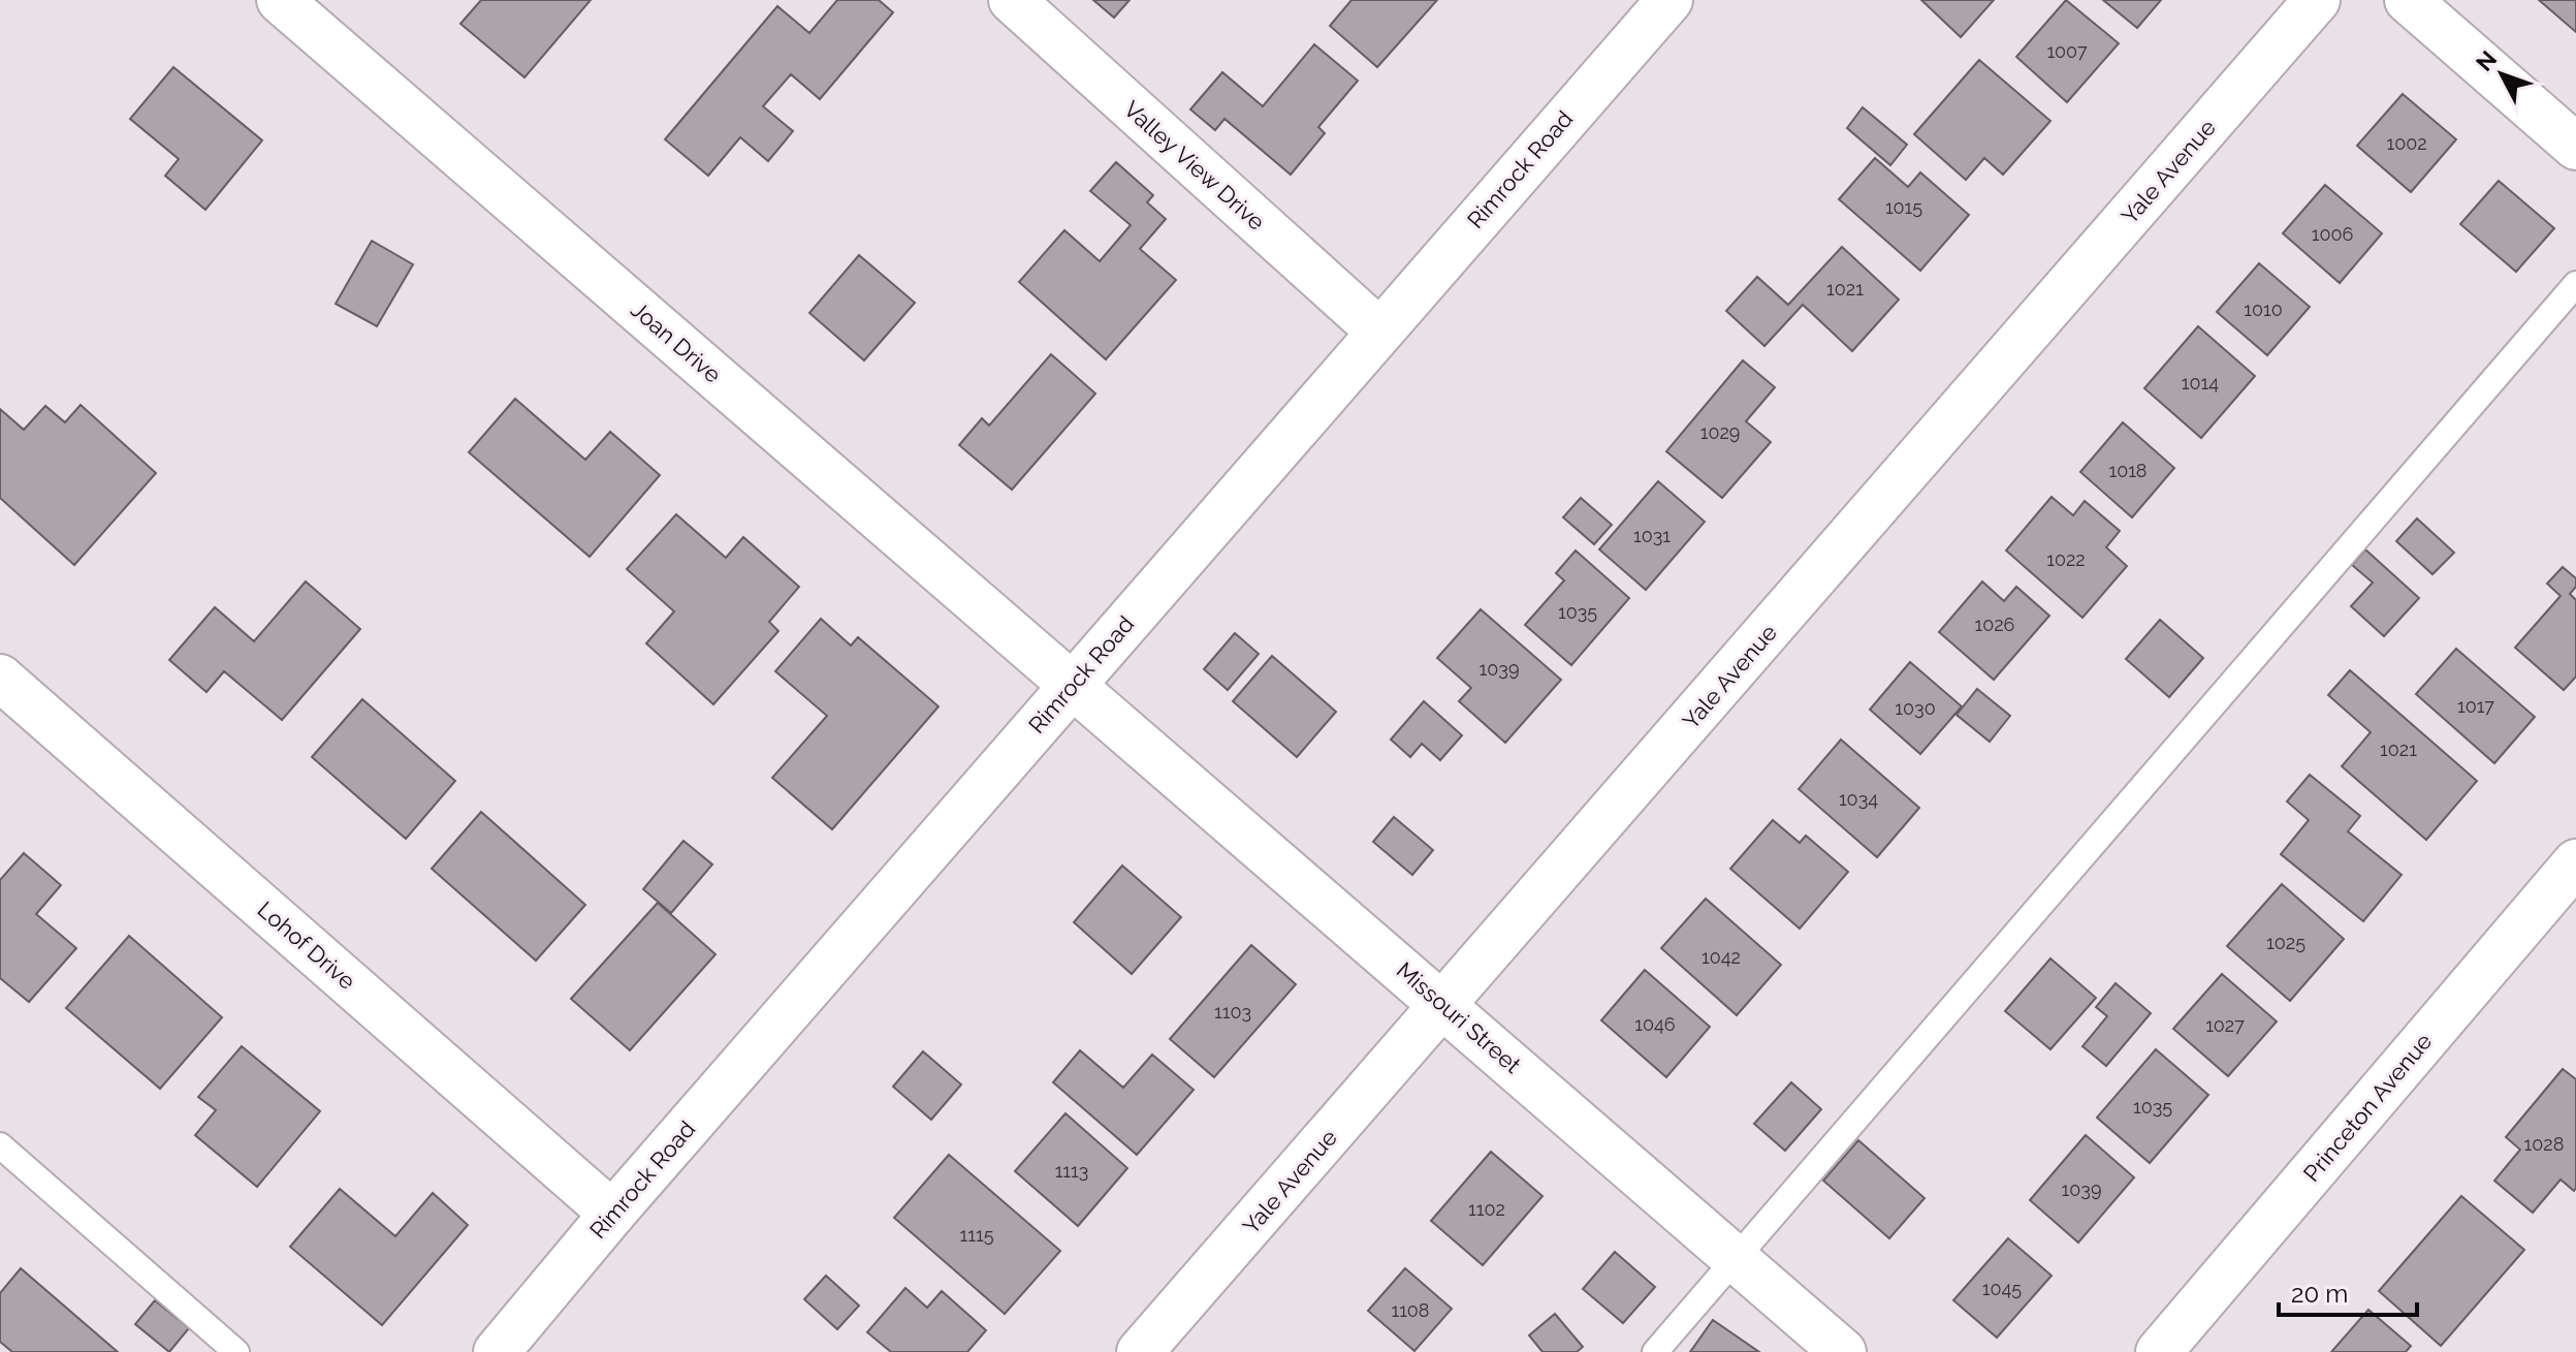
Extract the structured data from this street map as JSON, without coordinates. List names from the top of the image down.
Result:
{
  "streets": {
    "street": [
      "Valley View Drive",
      "Rimrock Road",
      "Yale Avenue",
      "Joan Drive",
      "Lohof Drive",
      "Missouri Street",
      "Princeton Avenue"
    ]
  },
  "crossings": [
    ["Valley View Drive", "Rimrock Road"],
    ["Rimrock Road", "Joan Drive"],
    ["Rimrock Road", "Lohof Drive"],
    ["Rimrock Road", "Missouri Street"],
    ["Yale Avenue", "Missouri Street"],
    ["Joan Drive", "Missouri Street"]
  ],
  "house_numbers": [
    "1007",
    "1002",
    "1015",
    "1006",
    "1021",
    "1010",
    "1014",
    "1029",
    "1018",
    "1031",
    "1022",
    "1035",
    "1026",
    "1039",
    "1017",
    "1030",
    "1021",
    "1034",
    "1025",
    "1042",
    "1103",
    "1046",
    "1027",
    "1035",
    "1028",
    "1113",
    "1039",
    "1102",
    "1115",
    "1045",
    "1108"
  ],
  "scale_bar": "20 m",
  "north": "top left"
}
